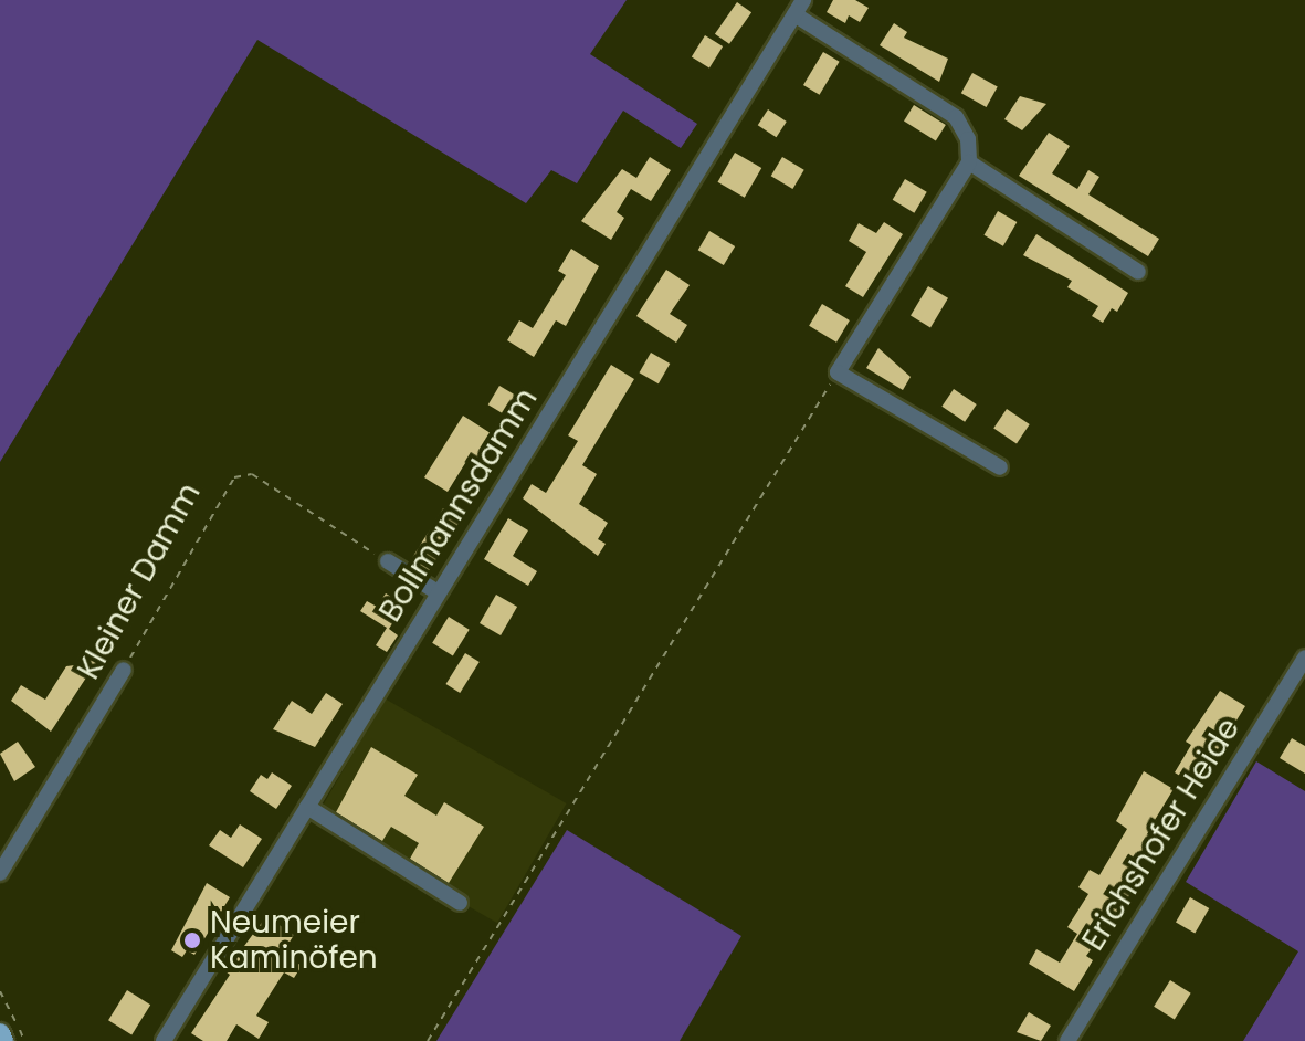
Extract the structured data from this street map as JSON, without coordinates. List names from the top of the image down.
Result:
{
  "streets": {
    "street": ["Bollmannsdamm", "Kleiner Damm", "Erichshofer Heide"]
  },
  "places": ["Neumeier Kaminöfen"]
}
